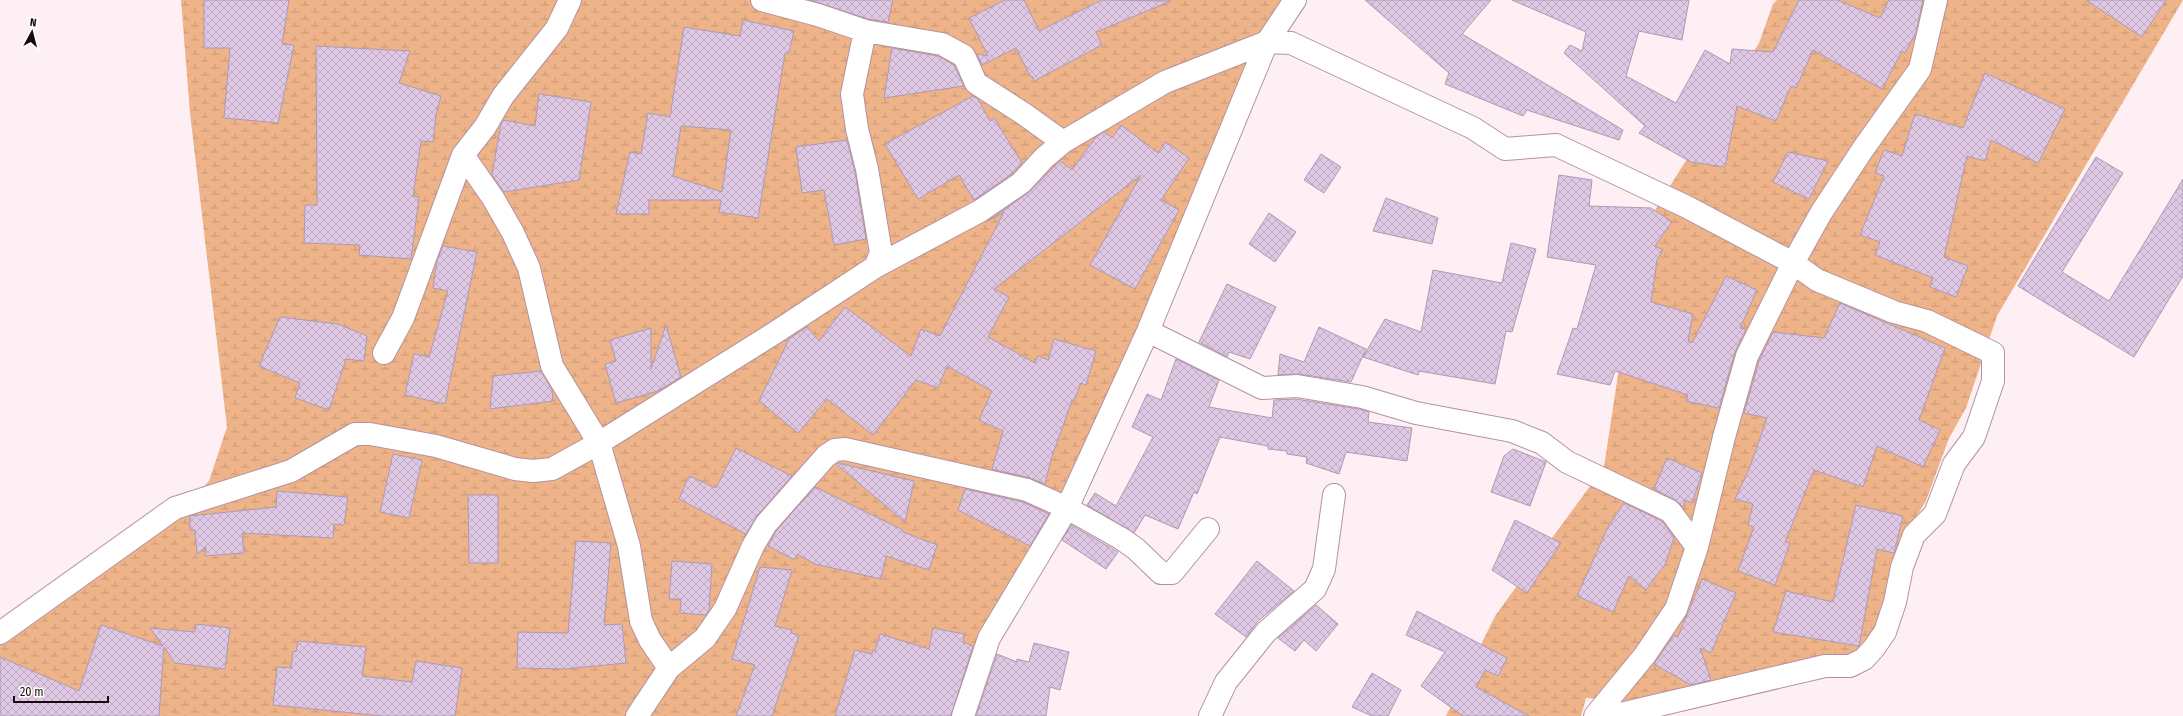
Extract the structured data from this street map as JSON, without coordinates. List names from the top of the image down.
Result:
{
  "scale_bar": "20 m",
  "north": "top"
}
